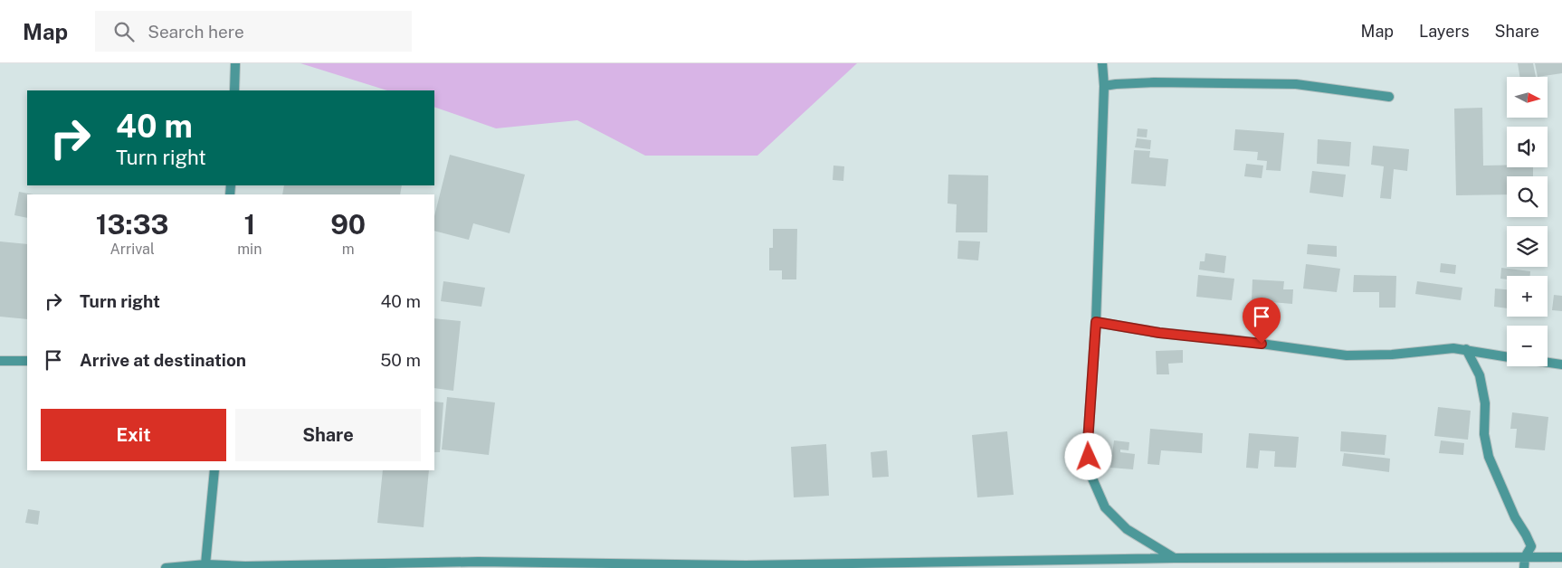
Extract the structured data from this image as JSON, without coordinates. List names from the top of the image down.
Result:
{
  "north": "right",
  "page": {
    "header": "Map",
    "search": "Search here",
    "nav": ["Map", "Layers", "Share"],
    "map_buttons": ["+", "−"],
    "turn": ["40 m", "Turn right"],
    "eta": [
      "13:33",
      "Arrival",
      "1",
      "min",
      "90",
      "m"
    ],
    "list": [
      {
        "name": "Turn right",
        "value": "40 m"
      },
      {
        "name": "Arrive at destination",
        "value": "50 m"
      }
    ],
    "buttons": ["Exit", "Share"]
  }
}
